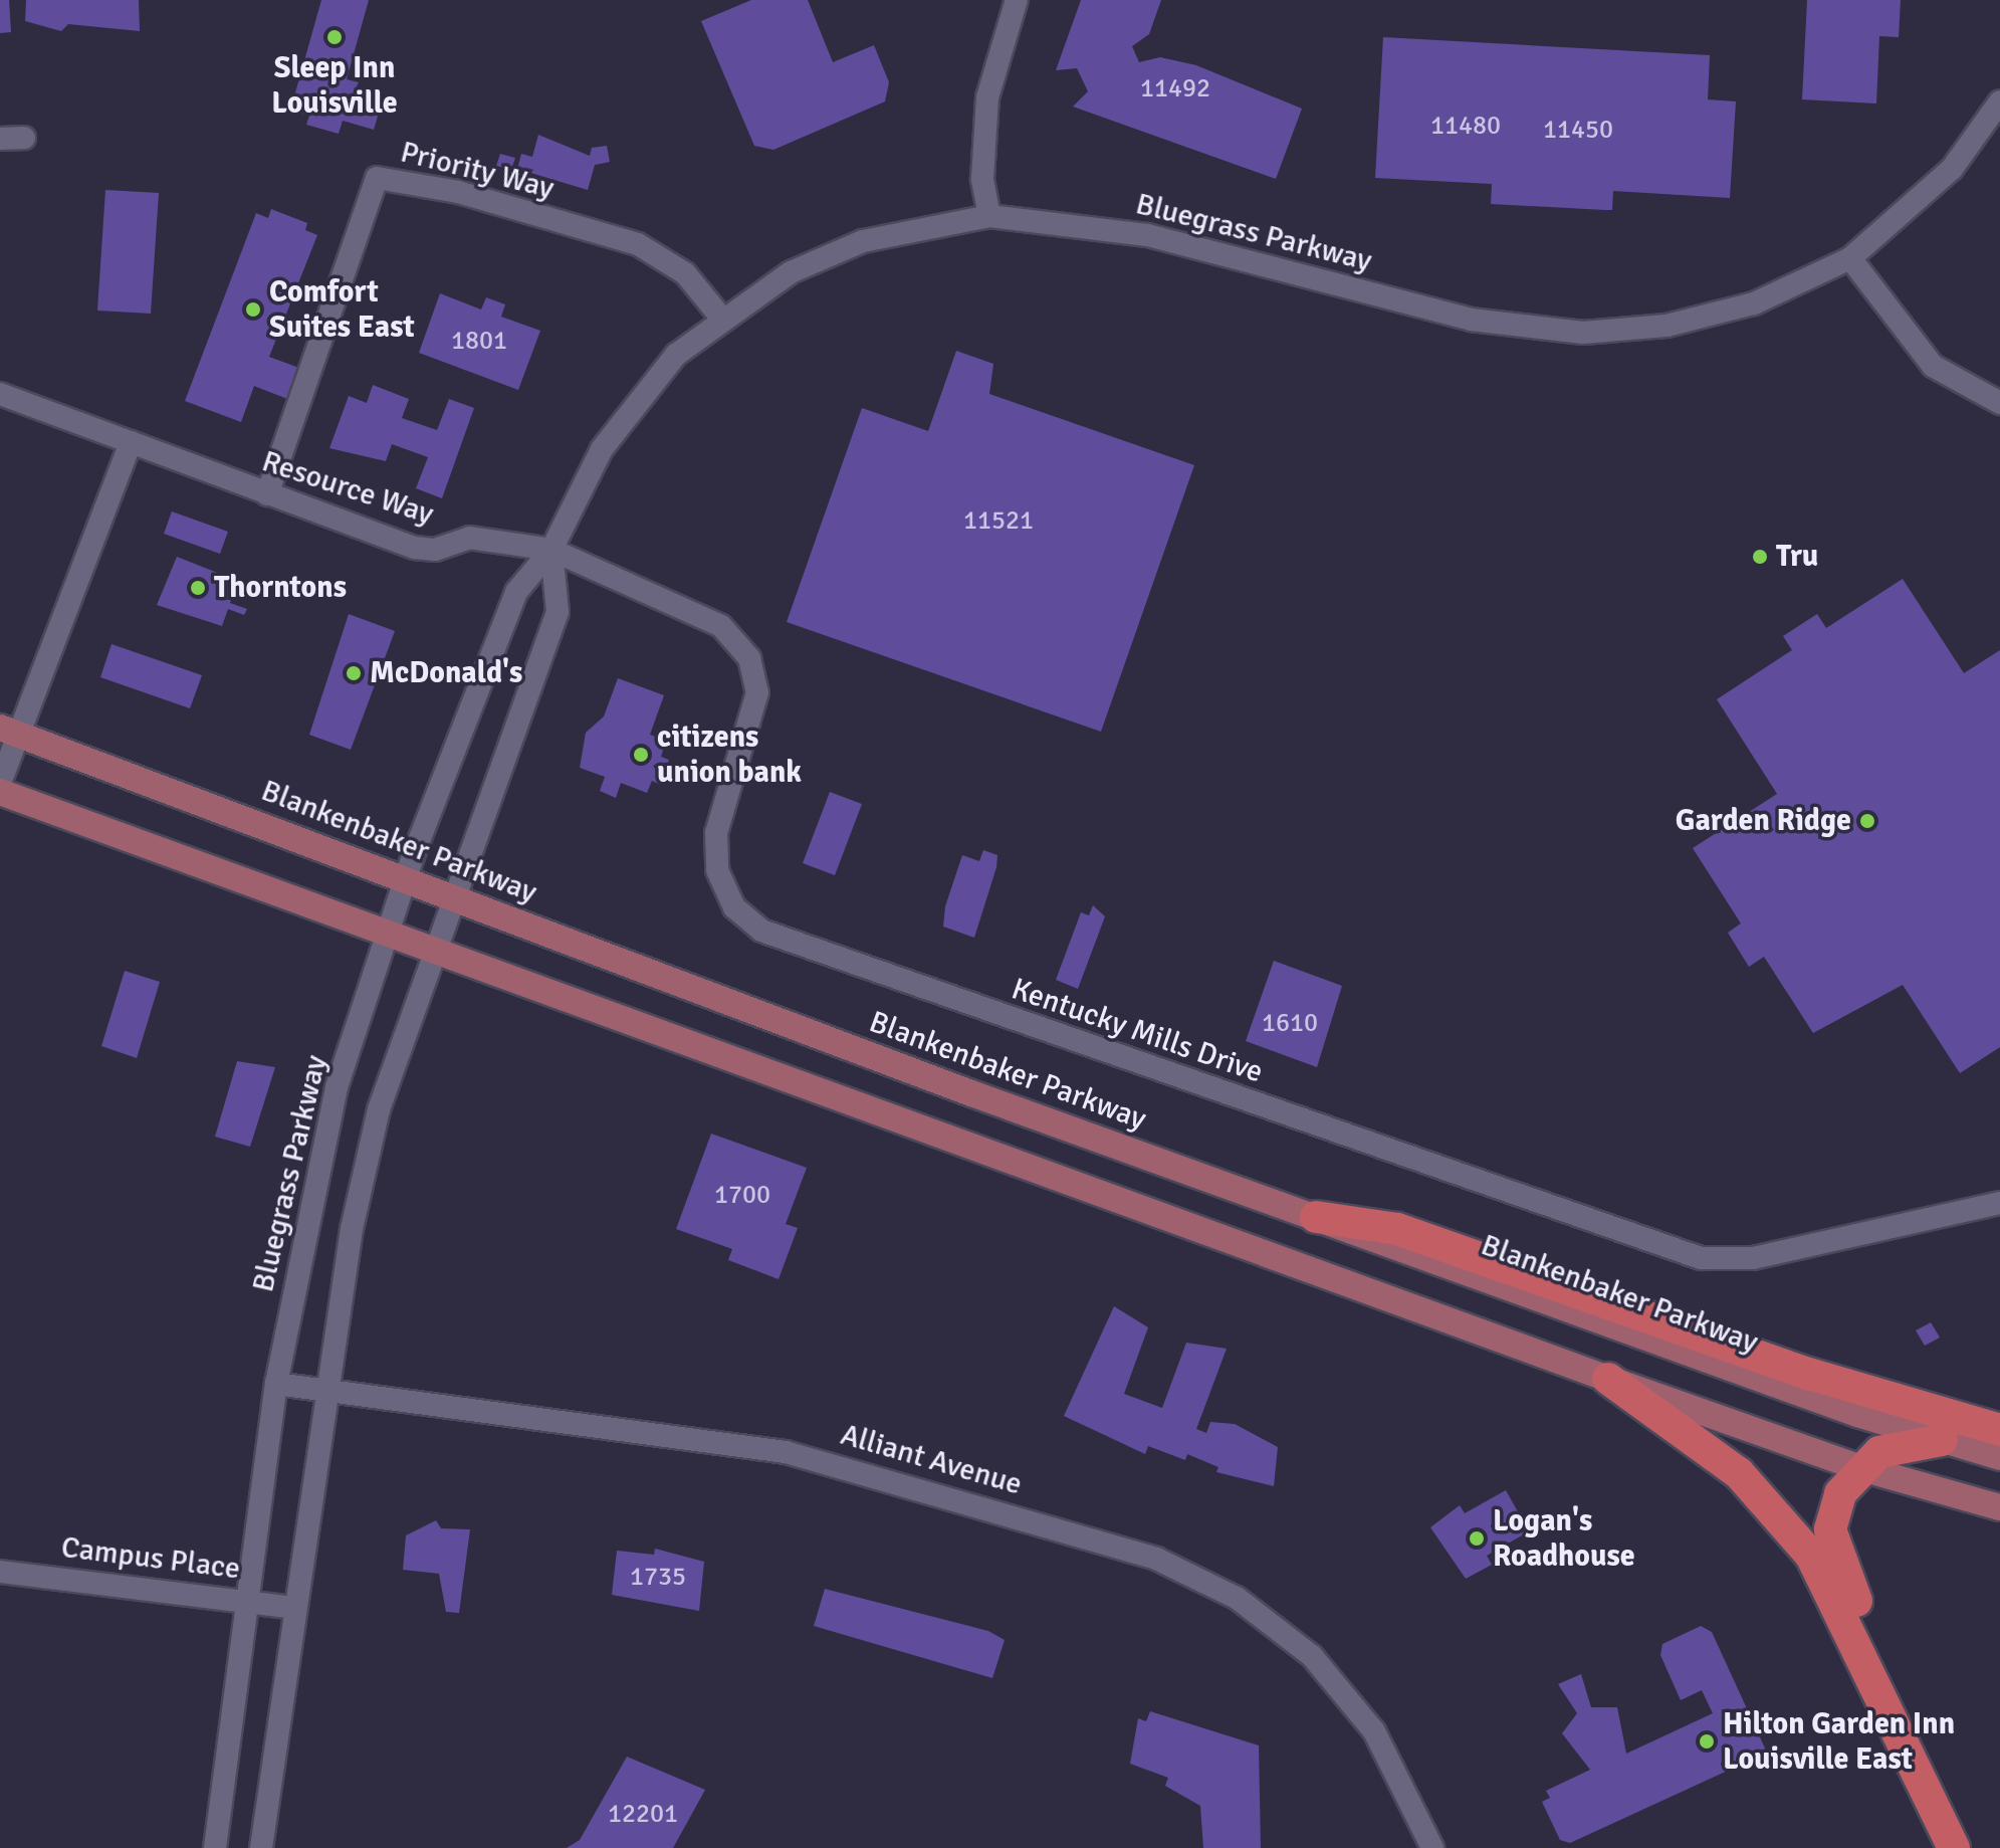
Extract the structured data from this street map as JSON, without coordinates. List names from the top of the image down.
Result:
{
  "streets": {
    "main road": ["Blankenbaker Parkway"],
    "street": [
      "Priority Way",
      "Bluegrass Parkway",
      "Resource Way",
      "Kentucky Mills Drive",
      "Alliant Avenue",
      "Campus Place"
    ]
  },
  "crossings": [
    ["Priority Way", "Bluegrass Parkway"],
    ["Priority Way", "Resource Way"],
    ["Bluegrass Parkway", "Resource Way"],
    ["Bluegrass Parkway", "Blankenbaker Parkway"],
    ["Bluegrass Parkway", "Kentucky Mills Drive"],
    ["Bluegrass Parkway", "Alliant Avenue"],
    ["Bluegrass Parkway", "Campus Place"],
    ["Resource Way", "Kentucky Mills Drive"]
  ],
  "places": [
    "Sleep Inn Louisville",
    "Comfort Suites East",
    "Tru",
    "Thorntons",
    "McDonald's",
    "citizens union bank",
    "Garden Ridge",
    "Logan's Roadhouse",
    "Hilton Garden Inn Louisville East"
  ],
  "house_numbers": [
    "11492",
    "11480",
    "11450",
    "1801",
    "11521",
    "1610",
    "1700",
    "1735",
    "12201"
  ]
}
